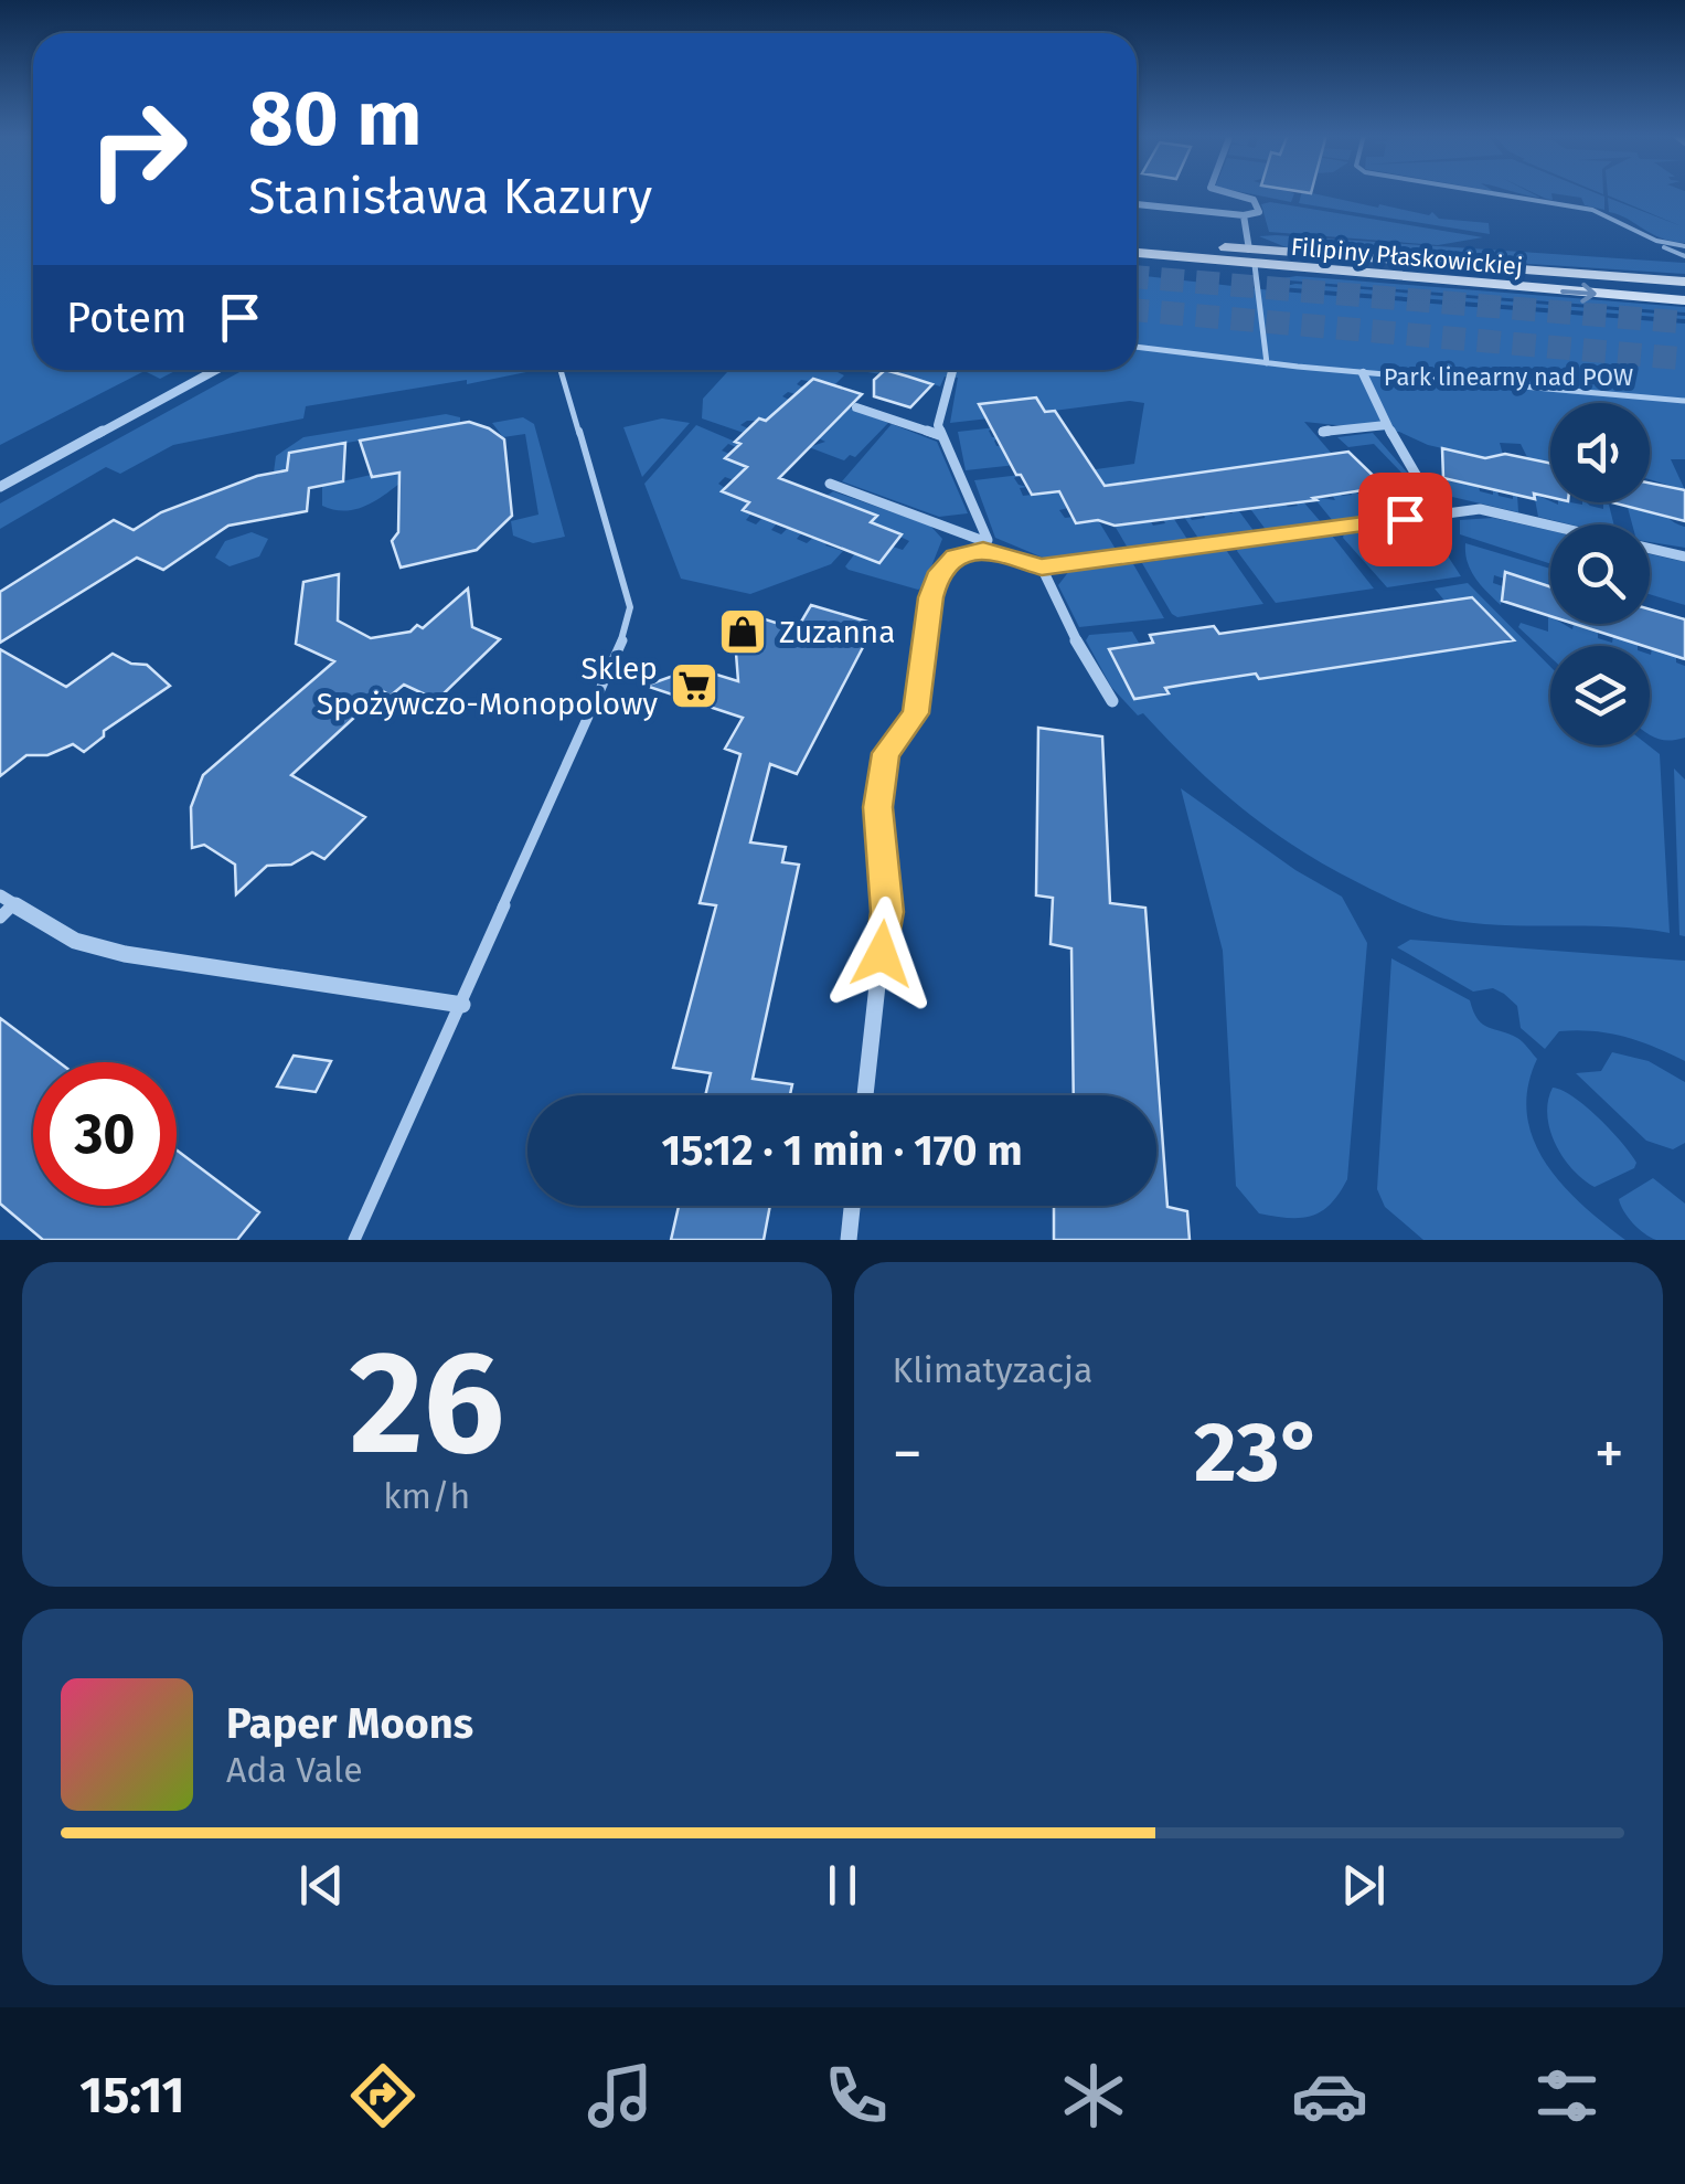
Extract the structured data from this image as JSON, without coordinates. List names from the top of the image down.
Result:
{
  "streets": {
    "main road": ["Filipiny Płaskowickiej"]
  },
  "parks": ["Park linearny nad POW"],
  "places": {
    "shop": ["Zuzanna"],
    "supermarket": ["Sklep Spożywczo-Monopolowy"]
  },
  "page": {
    "turn": ["80 m", "Stanisława Kazury"],
    "then": "Potem",
    "limit": "30",
    "trip": "15:12 · 1 min · 170 m",
    "tile": [
      ["26", "km/h"],
      "Klimatyzacja"
    ],
    "heat": ["−", "23°", "+"],
    "song": ["Paper Moons", "Ada Vale"],
    "tabs": "15:11"
  }
}
